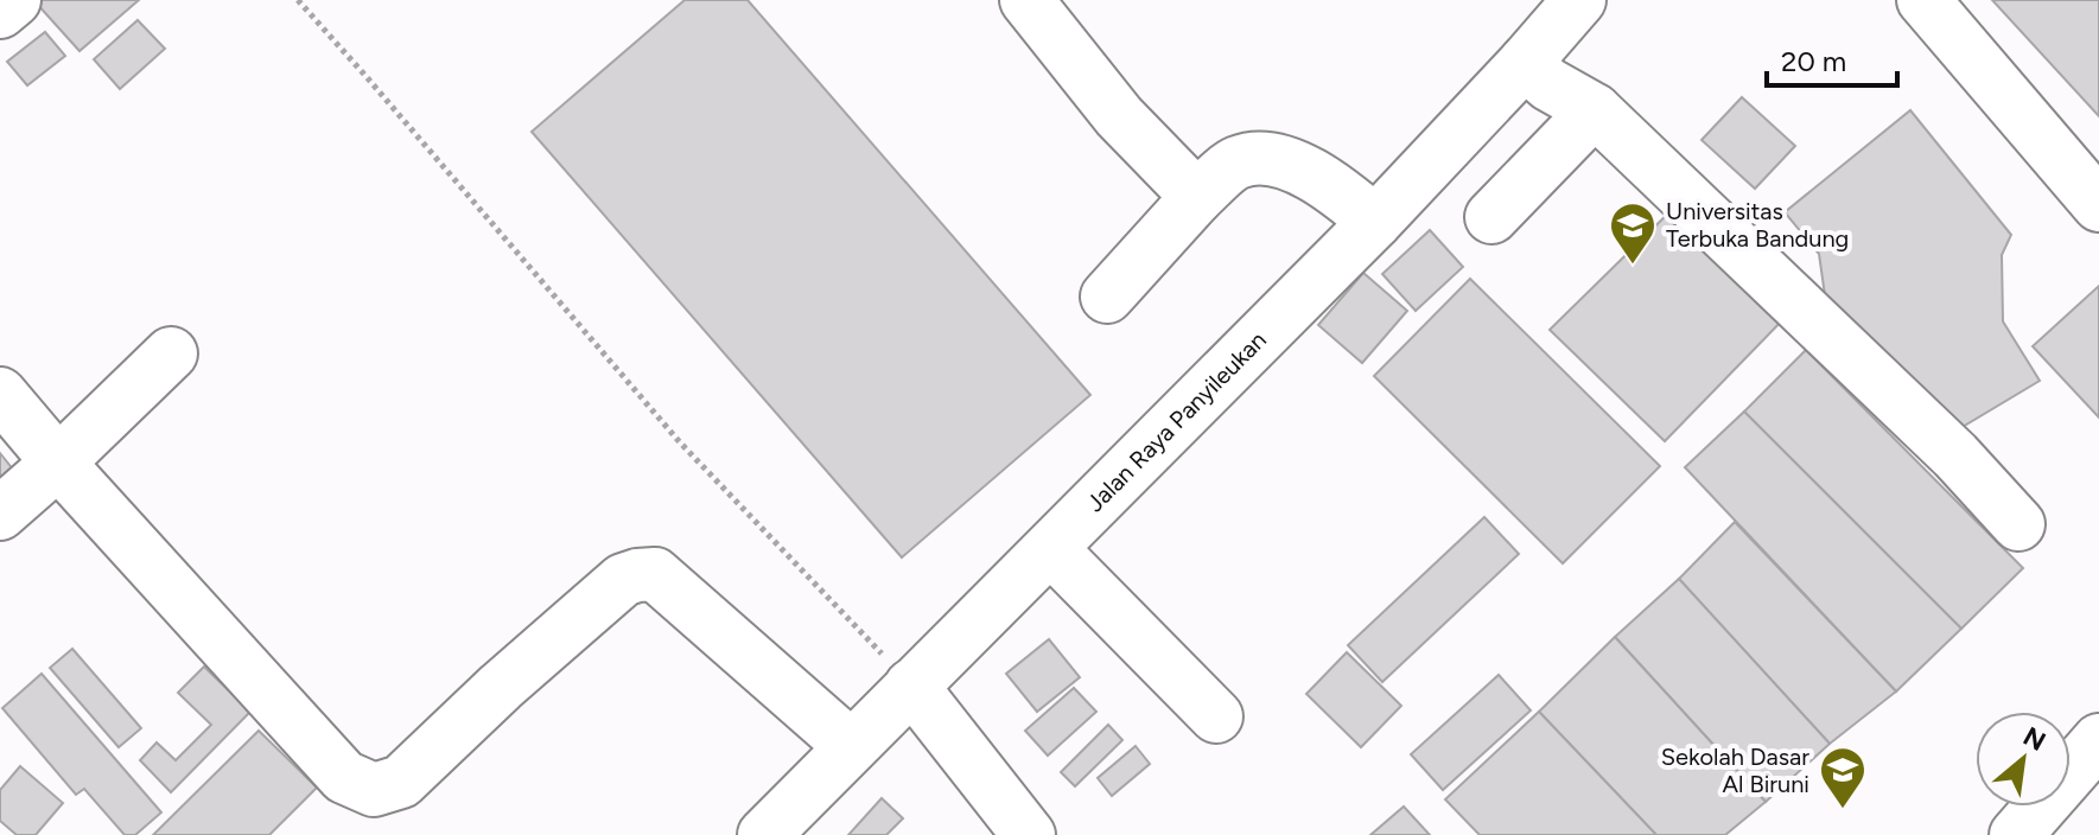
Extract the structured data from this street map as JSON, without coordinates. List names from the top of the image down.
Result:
{
  "streets": {
    "street": ["Jalan Raya Panyileukan"]
  },
  "places": {
    "school or university": ["Universitas Terbuka Bandung", "Sekolah Dasar Al Biruni"]
  },
  "scale_bar": "20 m",
  "north": "top right"
}
